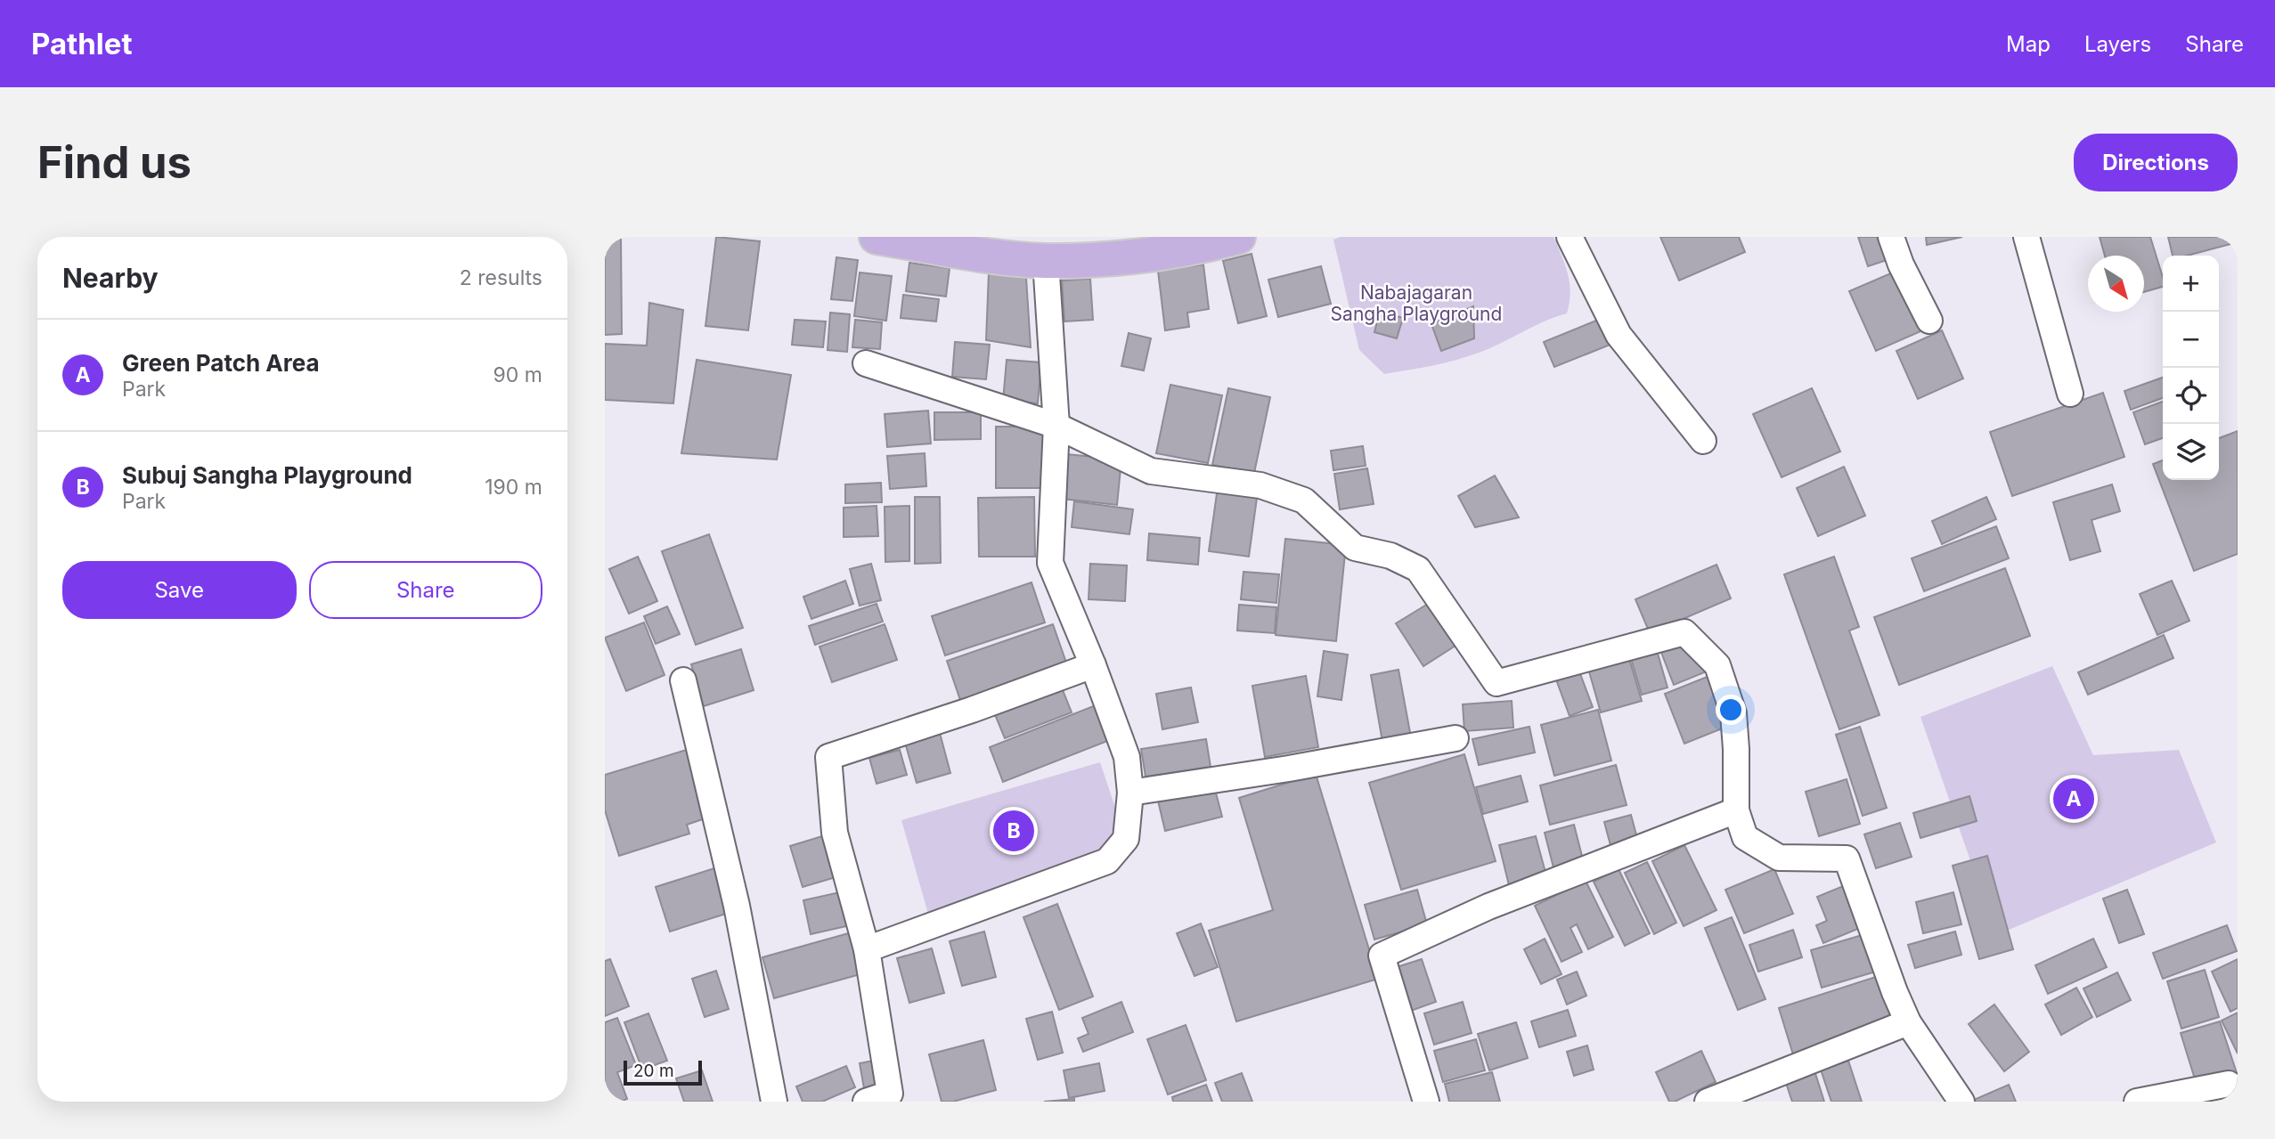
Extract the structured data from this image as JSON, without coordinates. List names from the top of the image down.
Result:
{
  "parks": ["Nabajagaran Sangha Playground"],
  "scale_bar": "20 m",
  "north": "bottom right",
  "page": {
    "header": "Pathlet",
    "nav": ["Map", "Layers", "Share"],
    "buttons": [
      "Directions",
      ["Save", "Share"]
    ],
    "title": "Find us",
    "heading": ["Nearby", "2 results"],
    "map_buttons": ["+", "−"],
    "list": [
      {
        "mark": "A",
        "name": "Green Patch Area",
        "note": "Park",
        "value": "90 m"
      },
      {
        "mark": "B",
        "name": "Subuj Sangha Playground",
        "note": "Park",
        "value": "190 m"
      }
    ],
    "pins": ["A", "B"],
    "scale": "20 m"
  }
}
